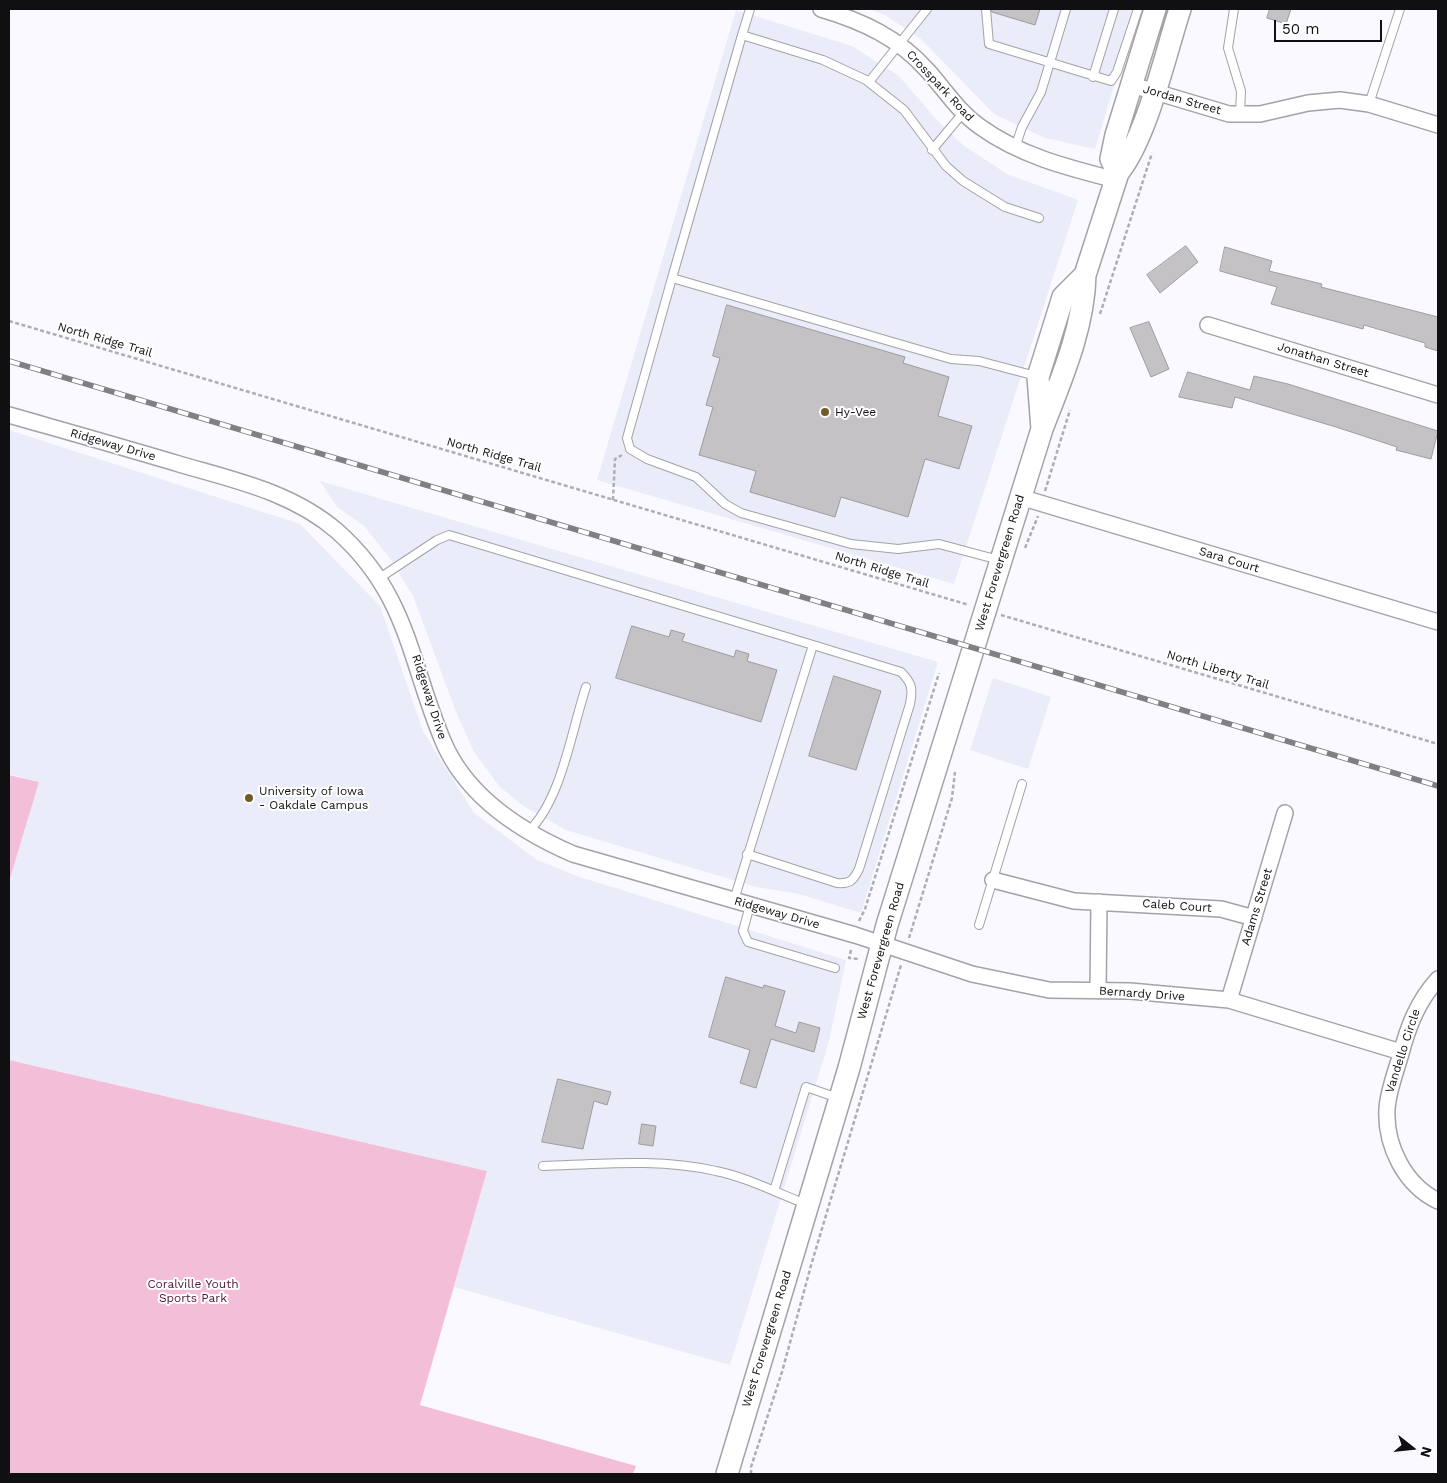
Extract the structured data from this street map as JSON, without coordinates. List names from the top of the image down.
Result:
{
  "streets": {
    "street": [
      "Crosspark Road",
      "Jordan Street",
      "Jonathan Street",
      "Ridgeway Drive",
      "Sara Court",
      "West Forevergreen Road",
      "Caleb Court",
      "Adams Street",
      "Bernardy Drive",
      "Vandello Circle"
    ],
    "path": ["North Ridge Trail", "North Liberty Trail"]
  },
  "crossings": [
    ["Crosspark Road", "West Forevergreen Road"],
    ["Jordan Street", "West Forevergreen Road"],
    ["Ridgeway Drive", "West Forevergreen Road"],
    ["Ridgeway Drive", "Bernardy Drive"],
    ["Sara Court", "West Forevergreen Road"],
    ["West Forevergreen Road", "Bernardy Drive"],
    ["Caleb Court", "Adams Street"],
    ["Adams Street", "Bernardy Drive"],
    ["Bernardy Drive", "Vandello Circle"]
  ],
  "parks": ["Coralville Youth Sports Park"],
  "places": ["Hy-Vee", "University of Iowa - Oakdale Campus"],
  "scale_bar": "50 m",
  "north": "right"
}
